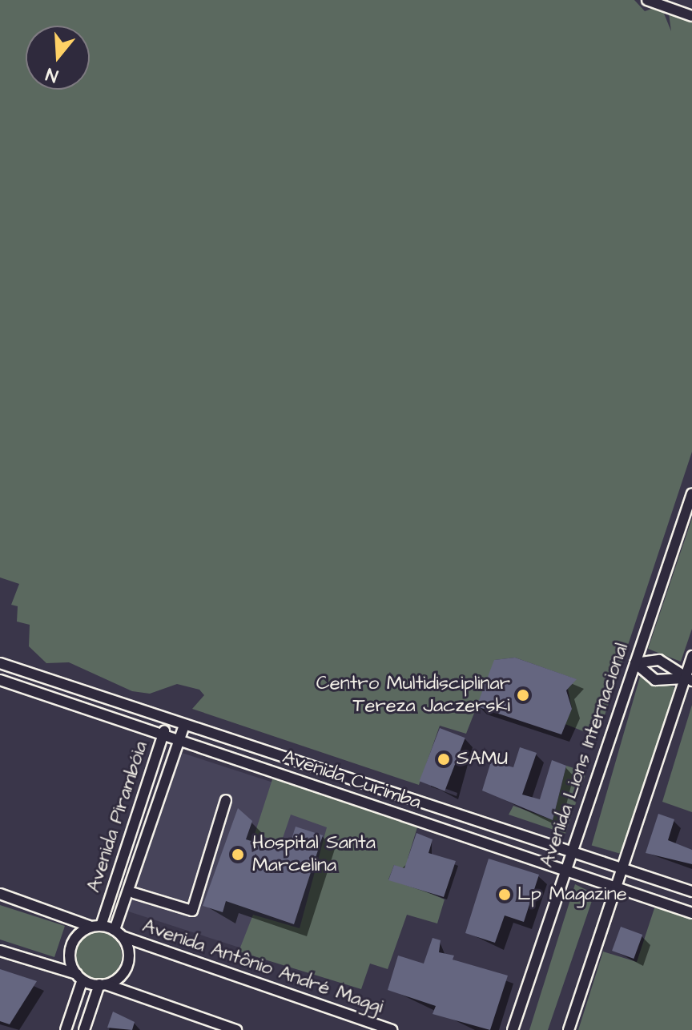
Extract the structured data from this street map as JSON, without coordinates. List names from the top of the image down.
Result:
{
  "streets": {
    "street": [
      "Avenida Lions Internacional",
      "Avenida Curimba",
      "Avenida Pirambóia",
      "Avenida Antônio André Maggi"
    ]
  },
  "crossings": [
    ["Avenida Lions Internacional", "Avenida Curimba"],
    ["Avenida Curimba", "Avenida Pirambóia"],
    ["Avenida Pirambóia", "Avenida Antônio André Maggi"]
  ],
  "places": [
    "Centro Multidisciplinar Tereza Jaczerski",
    "SAMU",
    "Hospital Santa Marcelina",
    "Lp Magazine"
  ],
  "north": "bottom"
}
